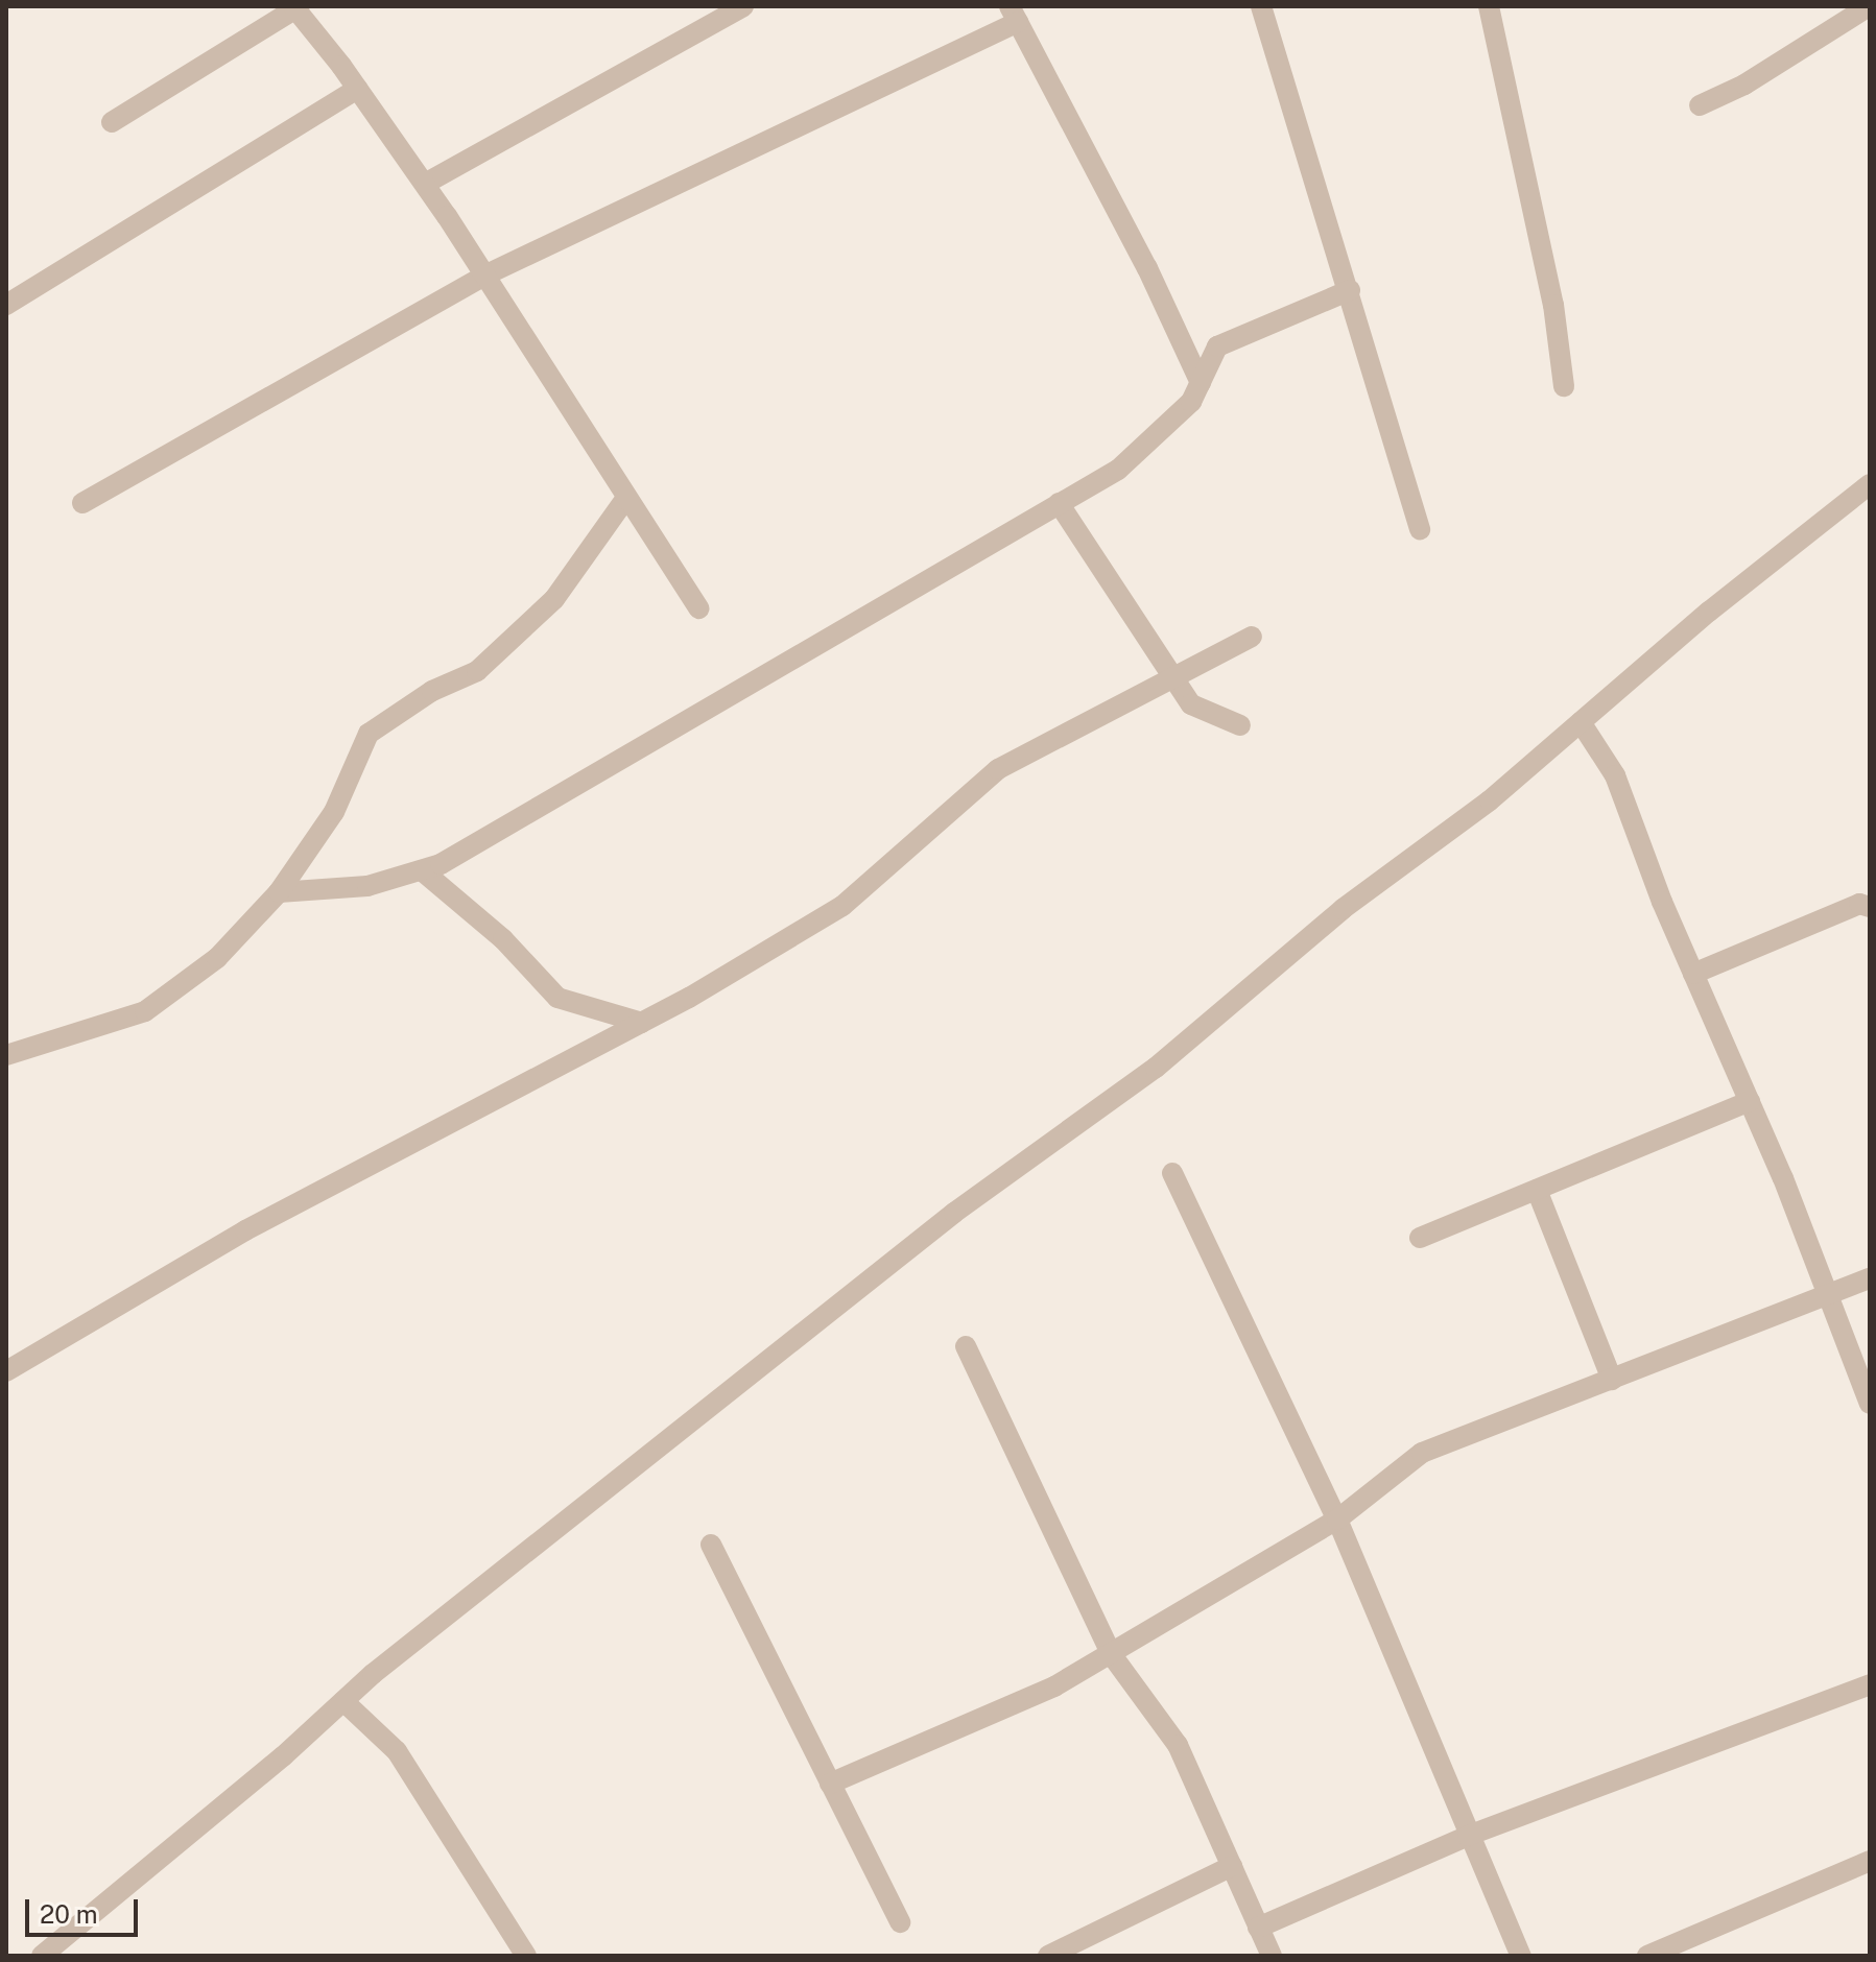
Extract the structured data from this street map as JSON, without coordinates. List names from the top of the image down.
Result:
{
  "scale_bar": "20 m"
}
